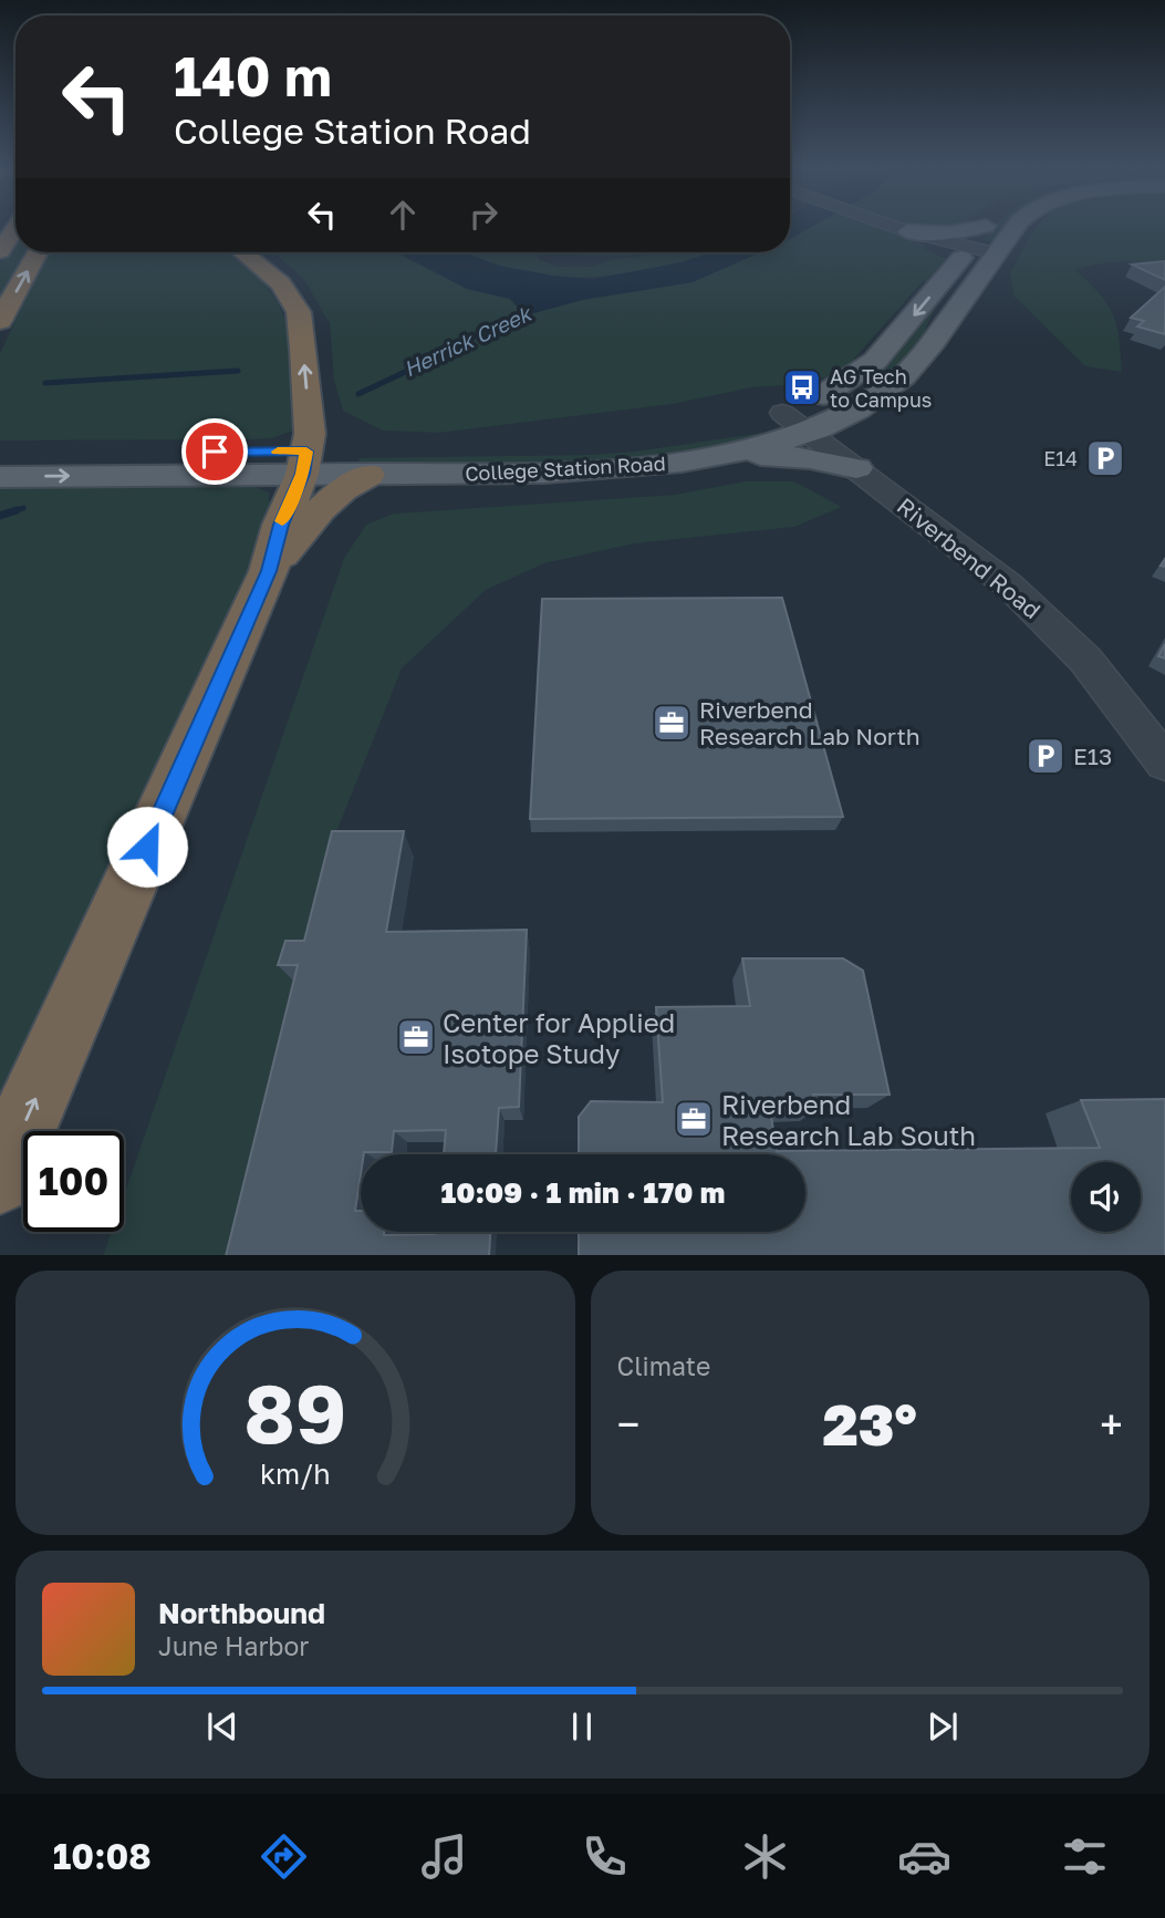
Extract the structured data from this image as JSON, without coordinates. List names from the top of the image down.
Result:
{
  "streets": {
    "main road": ["College Station Road"],
    "street": ["Riverbend Road"]
  },
  "crossings": [
    ["College Station Road", "Riverbend Road"]
  ],
  "water": ["Herrick Creek"],
  "places": {
    "bus stop": ["AG Tech to Campus"],
    "parking": ["E14", "E13"],
    "office": ["Riverbend Research Lab North", "Center for Applied Isotope Study", "Riverbend Research Lab South"]
  },
  "page": {
    "turn": ["140 m", "College Station Road"],
    "limit": "100",
    "trip": "10:09 · 1 min · 170 m",
    "tile": "Climate",
    "heat": ["−", "23°", "+"],
    "song": ["Northbound", "June Harbor"],
    "tabs": "10:08",
    "gauge": ["89", "km/h"]
  }
}
